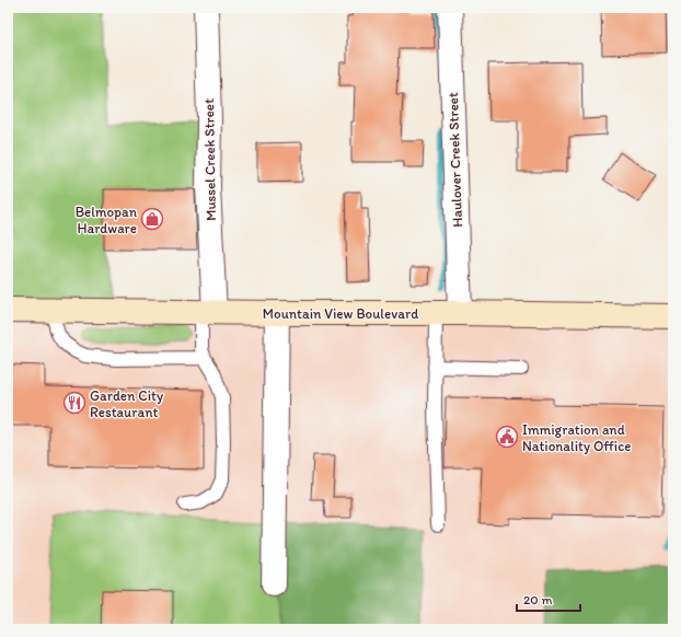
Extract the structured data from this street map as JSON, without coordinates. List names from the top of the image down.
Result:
{
  "streets": {
    "street": ["Mussel Creek Street", "Haulover Creek Street", "Mountain View Boulevard"]
  },
  "crossings": [
    ["Mussel Creek Street", "Mountain View Boulevard"],
    ["Haulover Creek Street", "Mountain View Boulevard"]
  ],
  "places": {
    "shop": ["Belmopan Hardware"],
    "restaurant": ["Garden City Restaurant"],
    "public building": ["Immigration and Nationality Office"]
  },
  "scale_bar": "20 m"
}
